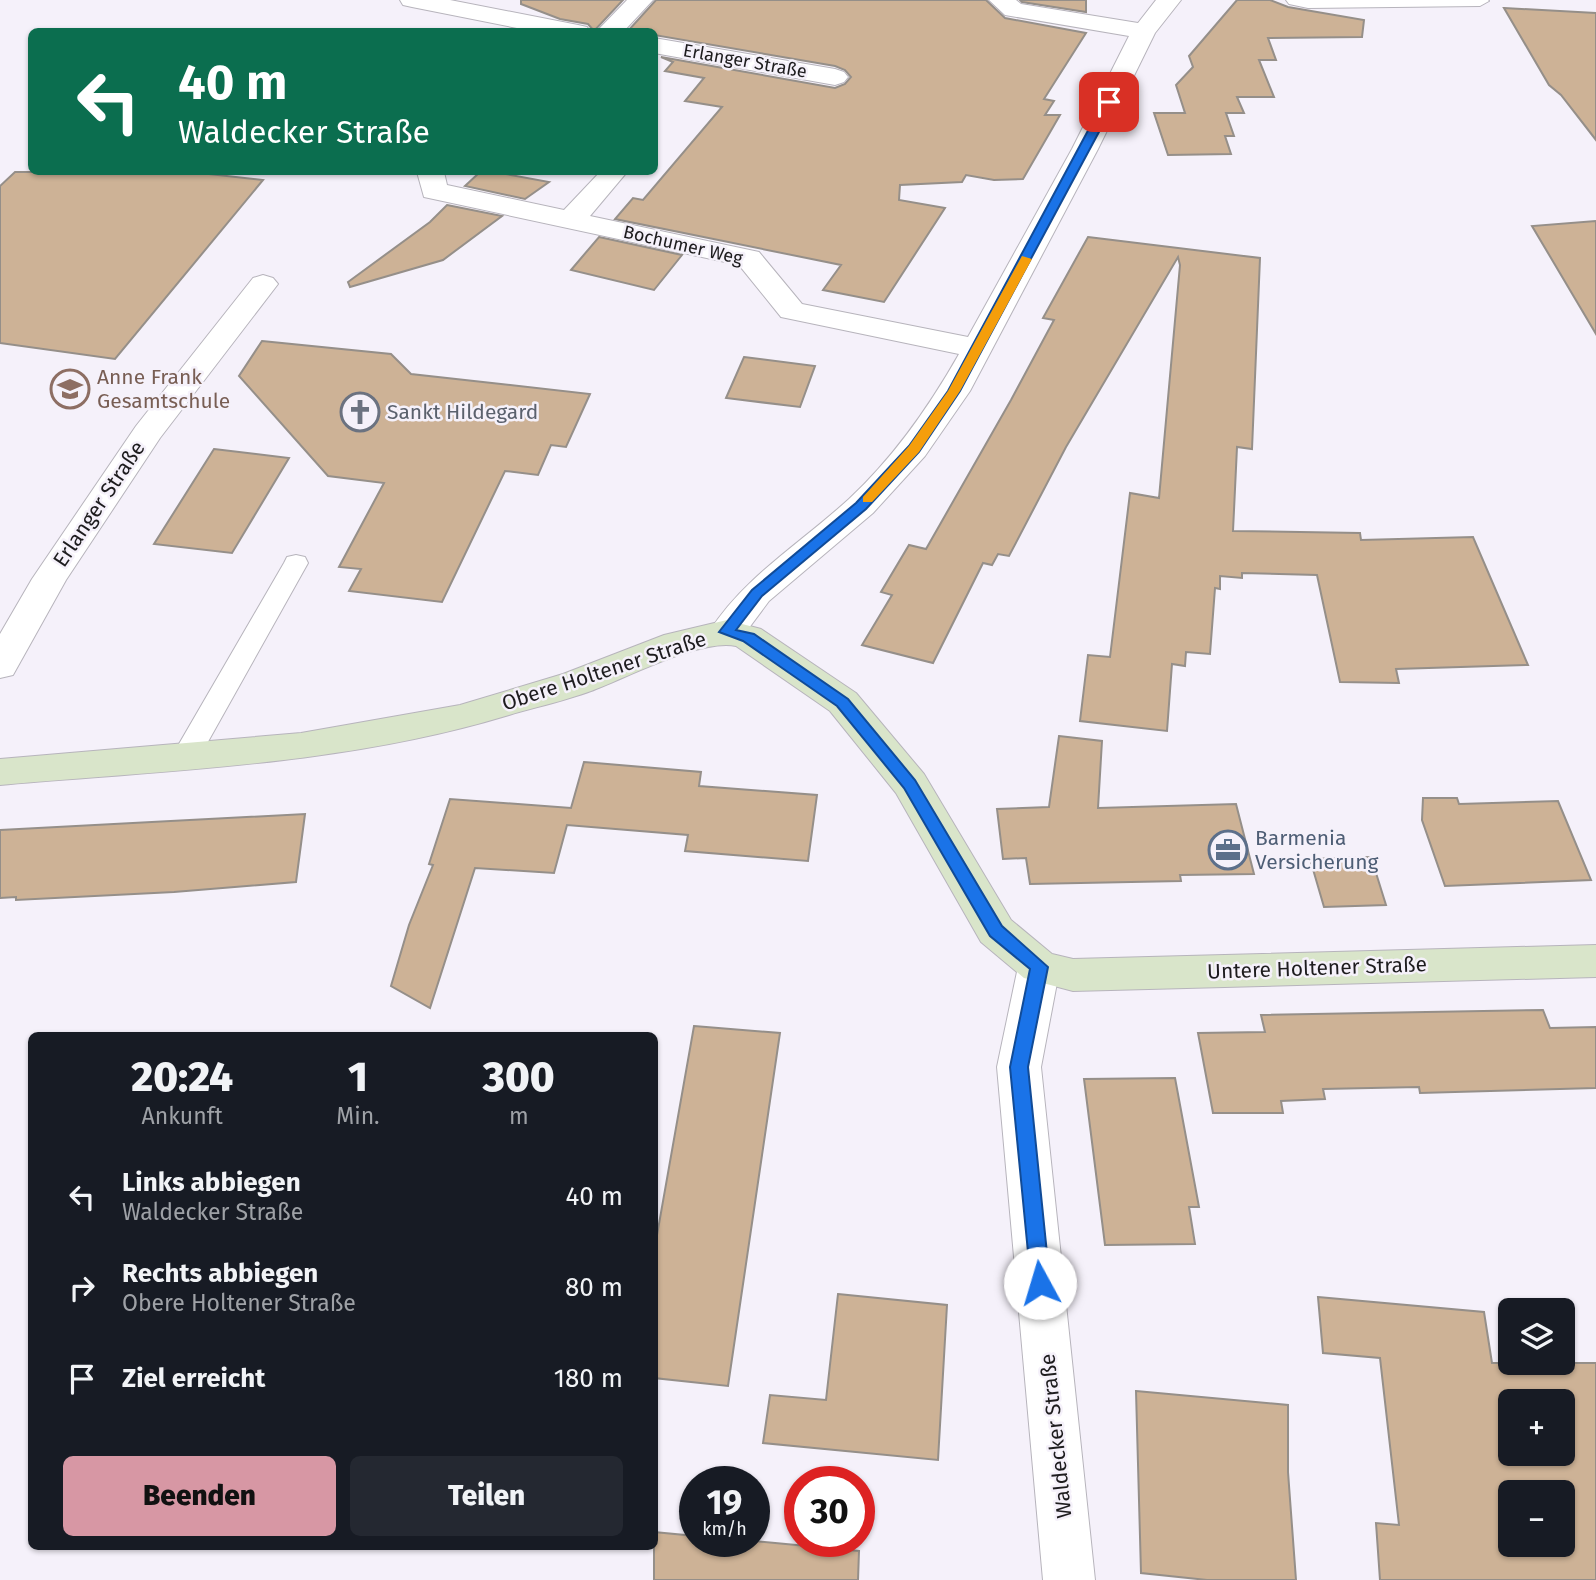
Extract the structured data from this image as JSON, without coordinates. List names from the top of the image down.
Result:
{
  "streets": {
    "street": [
      "Erlanger Straße",
      "Bochumer Weg",
      "Obere Holtener Straße",
      "Untere Holtener Straße",
      "Waldecker Straße"
    ]
  },
  "crossings": [
    ["Bochumer Weg", "Obere Holtener Straße"],
    ["Untere Holtener Straße", "Waldecker Straße"]
  ],
  "places": {
    "school or university": ["Anne Frank Gesamtschule"],
    "church": ["Sankt Hildegard"],
    "office": ["Barmenia Versicherung"]
  },
  "page": {
    "turn": ["40 m", "Waldecker Straße"],
    "eta": [
      "20:24",
      "Ankunft",
      "1",
      "Min.",
      "300",
      "m"
    ],
    "list": [
      {
        "name": "Links abbiegen",
        "note": "Waldecker Straße",
        "value": "40 m"
      },
      {
        "name": "Rechts abbiegen",
        "note": "Obere Holtener Straße",
        "value": "80 m"
      },
      {
        "name": "Ziel erreicht",
        "value": "180 m"
      }
    ],
    "map_buttons": ["+", "−"],
    "buttons": ["Beenden", "Teilen"],
    "speed": "19 km/h",
    "limit": "30"
  }
}
